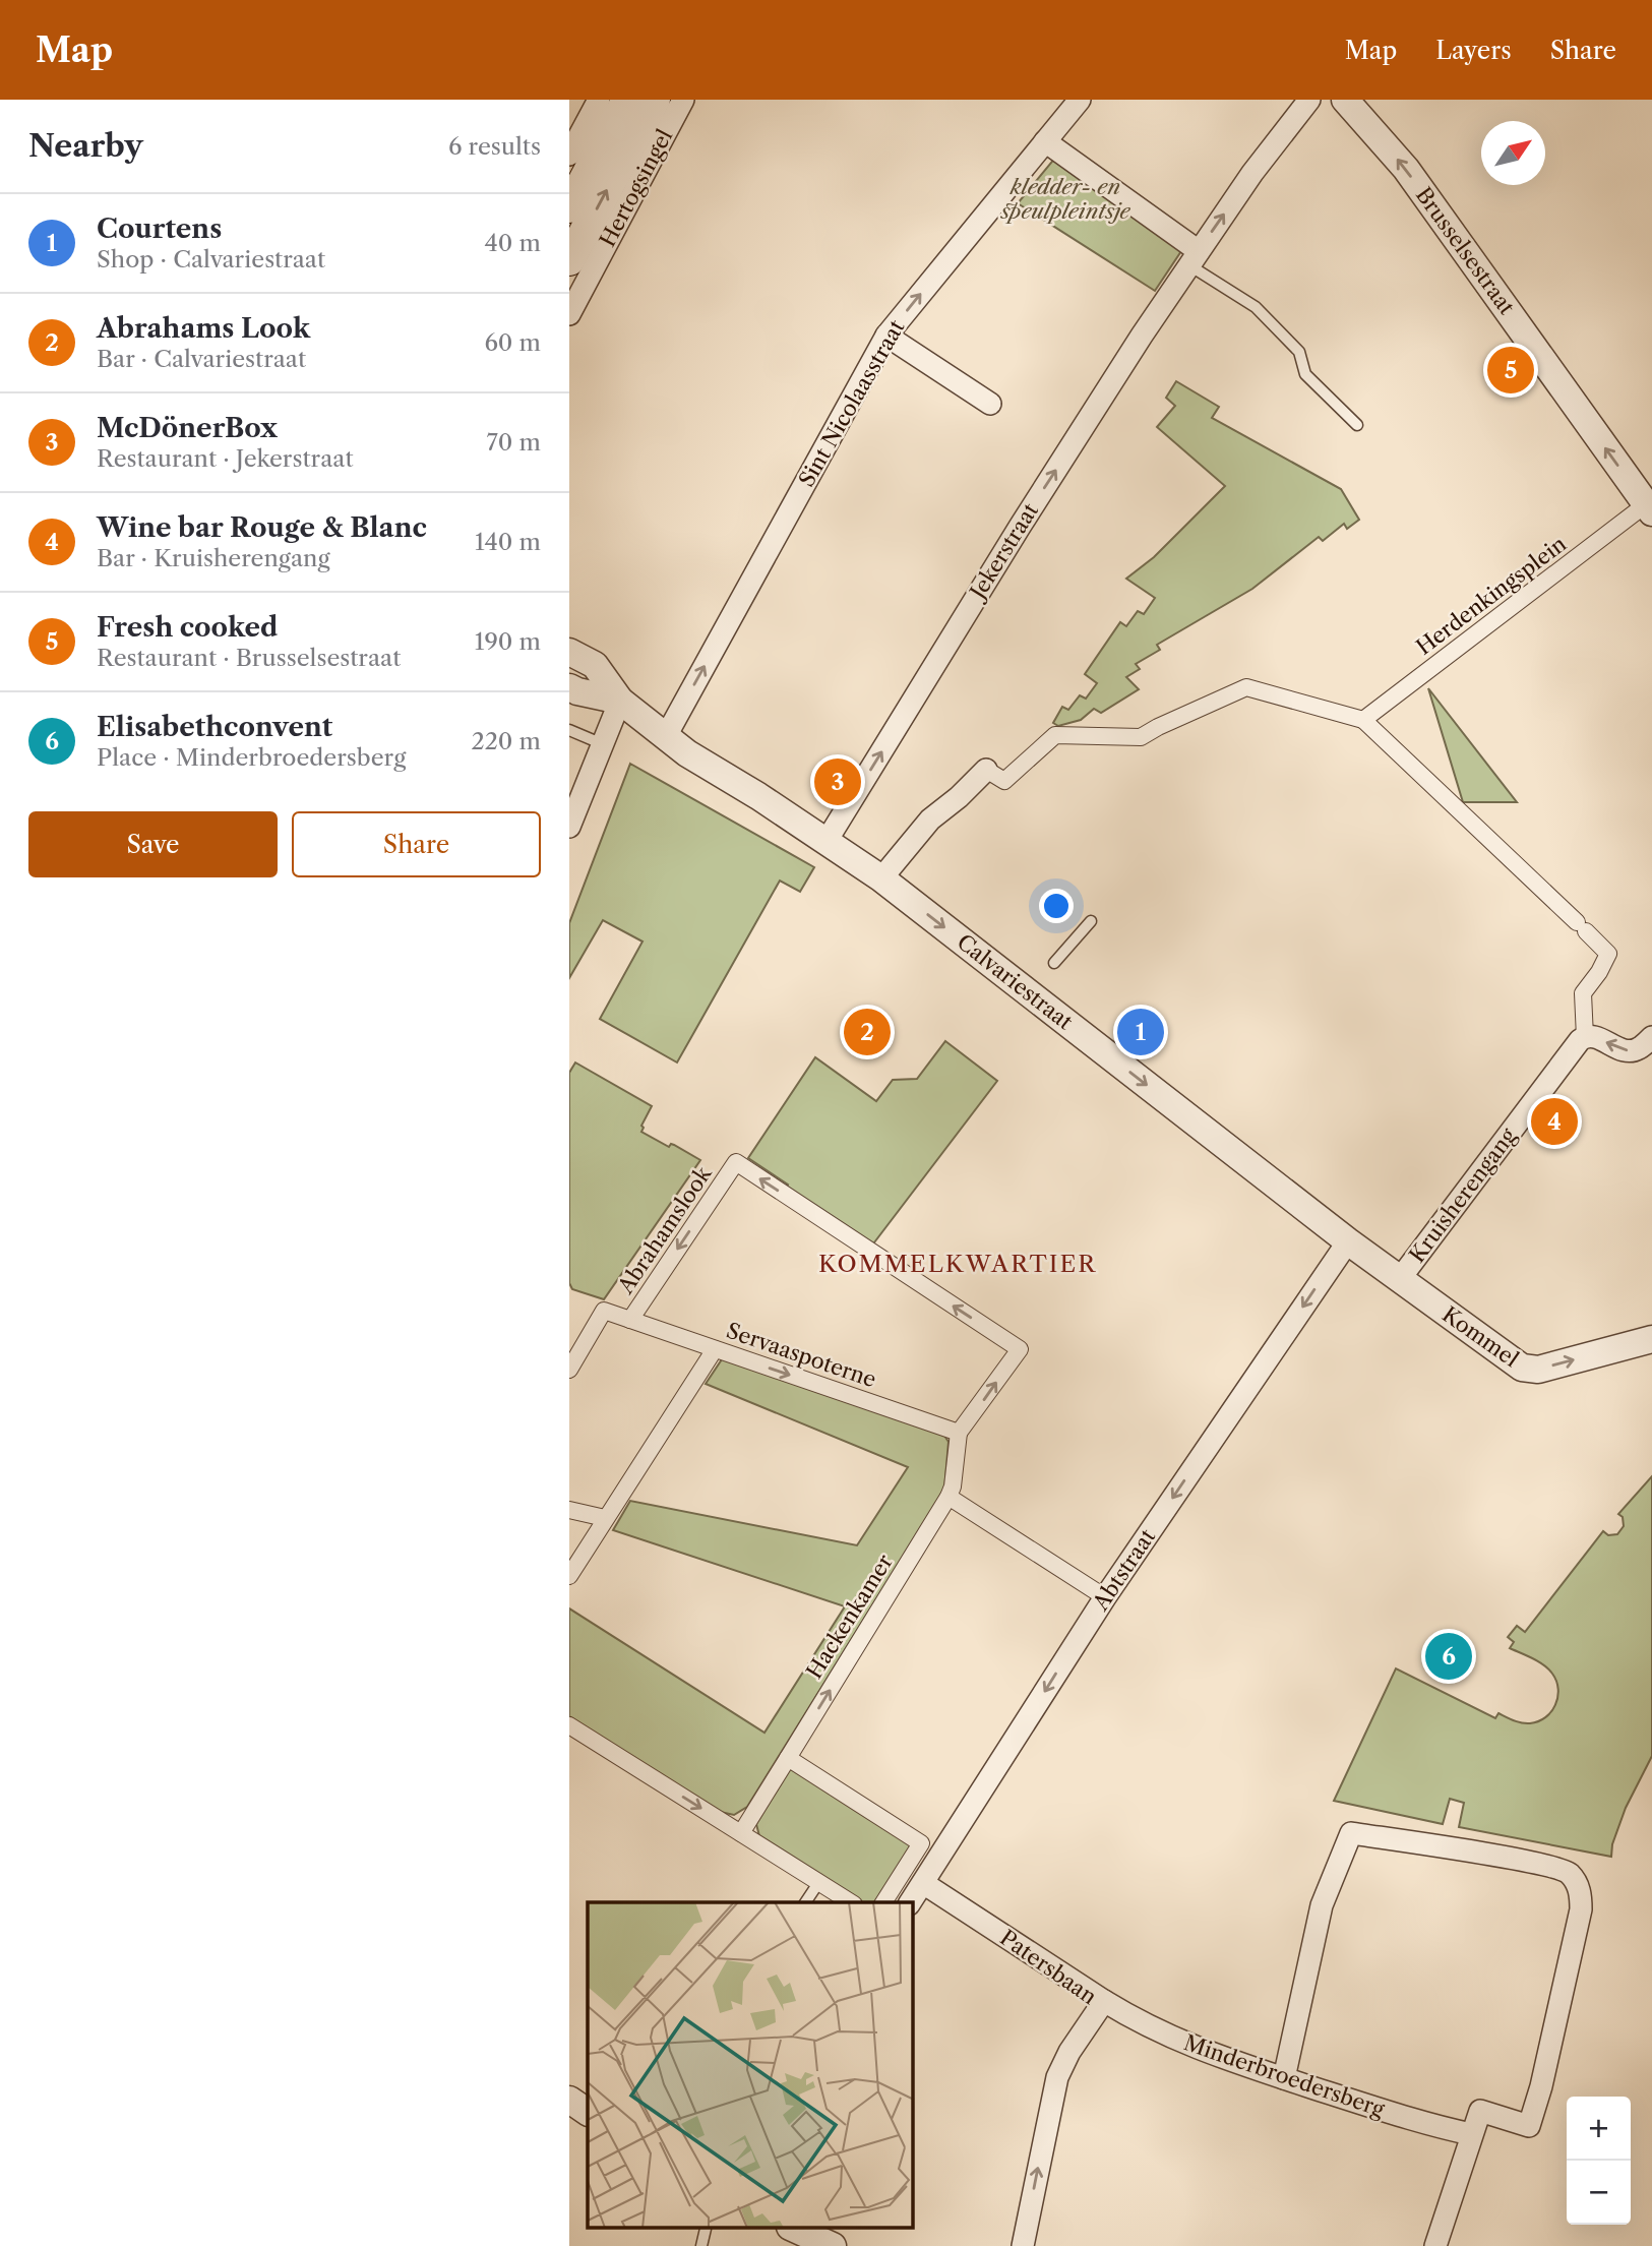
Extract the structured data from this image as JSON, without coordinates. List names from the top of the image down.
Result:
{
  "streets": {
    "main road": ["Hertogsingel"],
    "street": [
      "Brusselsestraat",
      "Sint Nicolaasstraat",
      "Jekerstraat",
      "Herdenkingsplein",
      "Calvariestraat",
      "Kruisherengang",
      "Abrahamslook",
      "Kommel",
      "Servaaspoterne",
      "Abtstraat",
      "Hackenkamer",
      "Patersbaan",
      "Minderbroedersberg"
    ]
  },
  "crossings": [
    ["Brusselsestraat", "Herdenkingsplein"],
    ["Sint Nicolaasstraat", "Calvariestraat"],
    ["Jekerstraat", "Calvariestraat"],
    ["Calvariestraat", "Kruisherengang"],
    ["Calvariestraat", "Kommel"],
    ["Calvariestraat", "Abtstraat"],
    ["Kruisherengang", "Kommel"],
    ["Abrahamslook", "Servaaspoterne"],
    ["Abrahamslook", "Hackenkamer"],
    ["Servaaspoterne", "Hackenkamer"],
    ["Abtstraat", "Patersbaan"],
    ["Patersbaan", "Minderbroedersberg"]
  ],
  "one_way": [
    "Brusselsestraat",
    "Sint Nicolaasstraat",
    "Jekerstraat",
    "Calvariestraat",
    "Kommel",
    "Servaaspoterne",
    "Abtstraat",
    "Hackenkamer",
    "Patersbaan"
  ],
  "districts": ["KOMMELKWARTIER"],
  "parks": ["kledder- en speulpleintsje"],
  "north": "top right",
  "page": {
    "header": "Map",
    "nav": ["Map", "Layers", "Share"],
    "heading": ["Nearby", "6 results"],
    "list": [
      {
        "mark": "1",
        "name": "Courtens",
        "note": "Shop · Calvariestraat",
        "value": "40 m"
      },
      {
        "mark": "2",
        "name": "Abrahams Look",
        "note": "Bar · Calvariestraat",
        "value": "60 m"
      },
      {
        "mark": "3",
        "name": "McDönerBox",
        "note": "Restaurant · Jekerstraat",
        "value": "70 m"
      },
      {
        "mark": "4",
        "name": "Wine bar Rouge & Blanc",
        "note": "Bar · Kruisherengang",
        "value": "140 m"
      },
      {
        "mark": "5",
        "name": "Fresh cooked",
        "note": "Restaurant · Brusselsestraat",
        "value": "190 m"
      },
      {
        "mark": "6",
        "name": "Elisabethconvent",
        "note": "Place · Minderbroedersberg",
        "value": "220 m"
      }
    ],
    "pins": [
      "5",
      "3",
      "1",
      "2",
      "4",
      "6"
    ],
    "buttons": ["Save", "Share"],
    "map_buttons": ["+", "−"]
  }
}
